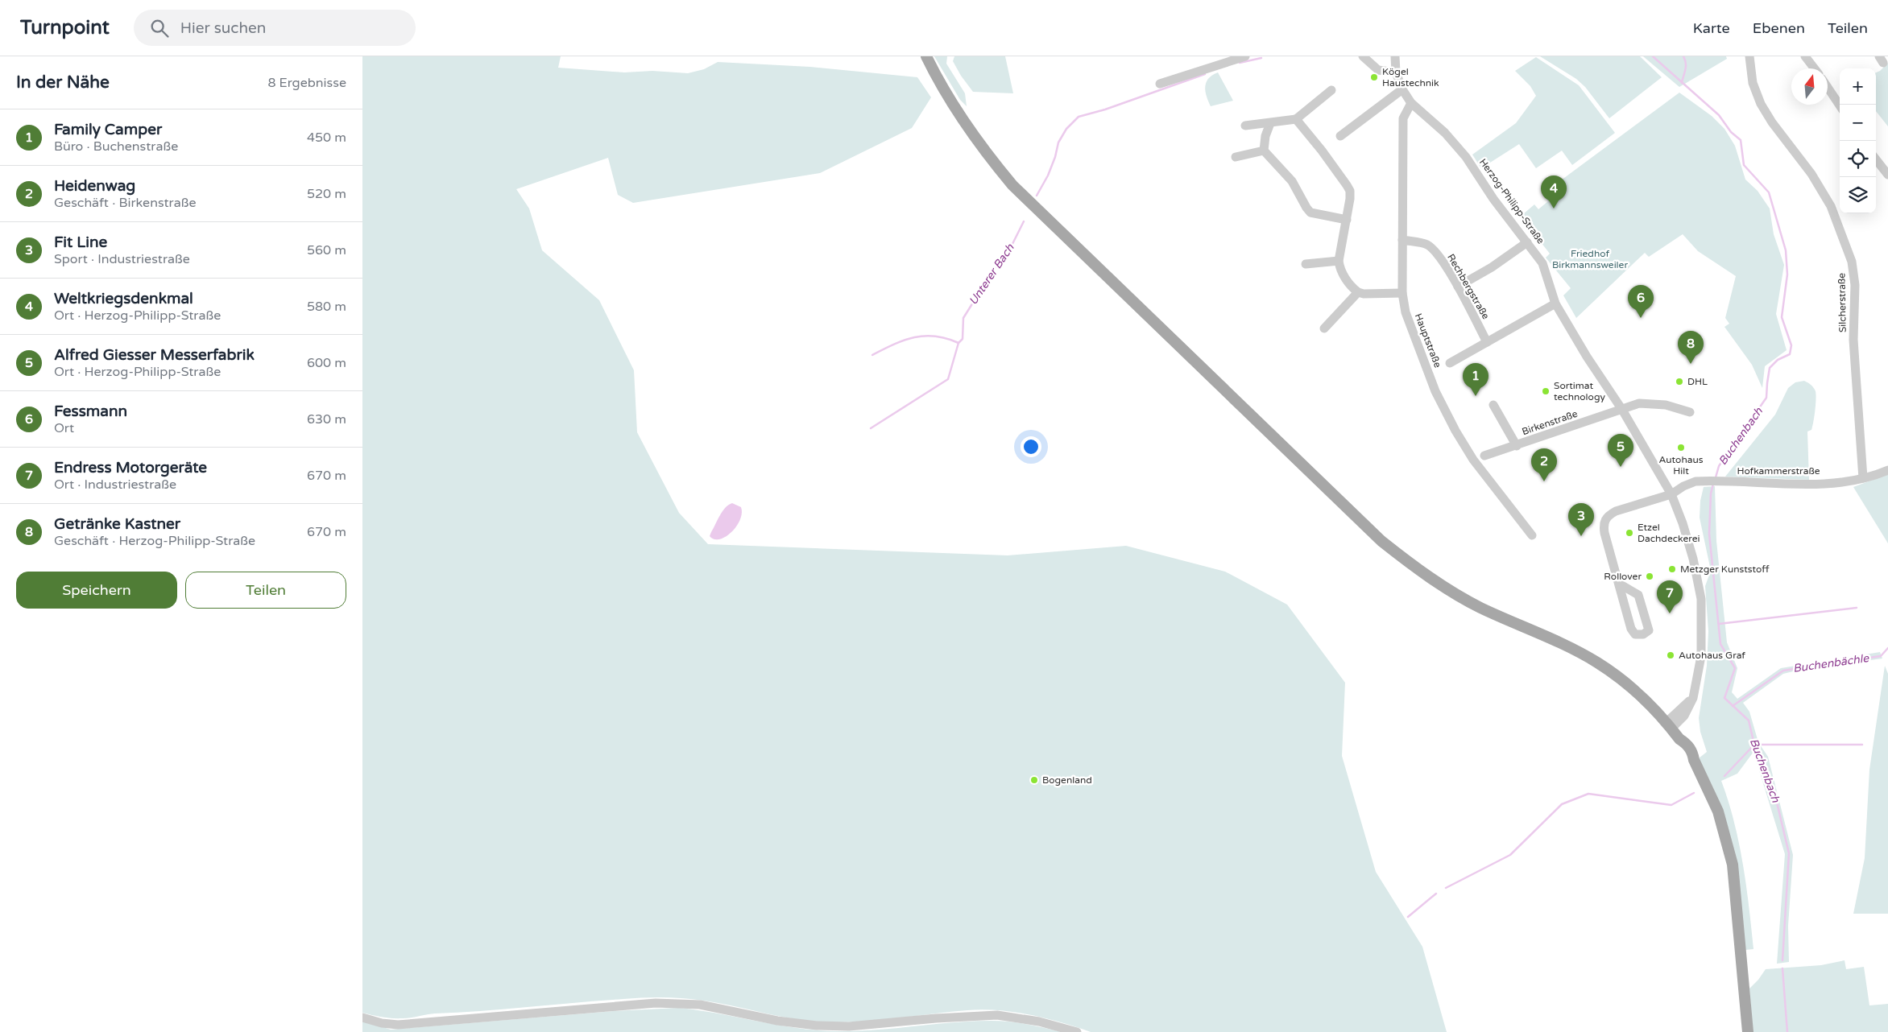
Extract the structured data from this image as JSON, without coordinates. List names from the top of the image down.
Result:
{
  "streets": {
    "street": [
      "Herzog-Philipp-Straße",
      "Rechbergstraße",
      "Silcherstraße",
      "Hauptstraße",
      "Birkenstraße",
      "Hofkammerstraße"
    ]
  },
  "crossings": [
    ["Herzog-Philipp-Straße", "Hauptstraße"],
    ["Herzog-Philipp-Straße", "Birkenstraße"],
    ["Herzog-Philipp-Straße", "Hofkammerstraße"],
    ["Rechbergstraße", "Hauptstraße"],
    ["Silcherstraße", "Hofkammerstraße"]
  ],
  "water": ["Unterer Bach", "Buchenbach", "Buchenbächle"],
  "parks": ["Friedhof Birkmannsweiler"],
  "places": [
    "Kögel Haustechnik",
    "DHL",
    "Sortimat technology",
    "Autohaus Hilt",
    "Etzel Dachdeckerei",
    "Metzger Kunststoff",
    "Rollover",
    "Autohaus Graf",
    "Bogenland"
  ],
  "north": "top",
  "page": {
    "header": "Turnpoint",
    "search": "Hier suchen",
    "nav": ["Karte", "Ebenen", "Teilen"],
    "heading": ["In der Nähe", "8 Ergebnisse"],
    "map_buttons": ["+", "−"],
    "list": [
      {
        "mark": "1",
        "name": "Family Camper",
        "note": "Büro · Buchenstraße",
        "value": "450 m"
      },
      {
        "mark": "2",
        "name": "Heidenwag",
        "note": "Geschäft · Birkenstraße",
        "value": "520 m"
      },
      {
        "mark": "3",
        "name": "Fit Line",
        "note": "Sport · Industriestraße",
        "value": "560 m"
      },
      {
        "mark": "4",
        "name": "Weltkriegsdenkmal",
        "note": "Ort · Herzog-Philipp-Straße",
        "value": "580 m"
      },
      {
        "mark": "5",
        "name": "Alfred Giesser Messerfabrik",
        "note": "Ort · Herzog-Philipp-Straße",
        "value": "600 m"
      },
      {
        "mark": "6",
        "name": "Fessmann",
        "note": "Ort",
        "value": "630 m"
      },
      {
        "mark": "7",
        "name": "Endress Motorgeräte",
        "note": "Ort · Industriestraße",
        "value": "670 m"
      },
      {
        "mark": "8",
        "name": "Getränke Kastner",
        "note": "Geschäft · Herzog-Philipp-Straße",
        "value": "670 m"
      }
    ],
    "pins": [
      "4",
      "6",
      "8",
      "1",
      "5",
      "2",
      "3",
      "7"
    ],
    "buttons": ["Speichern", "Teilen"]
  }
}
